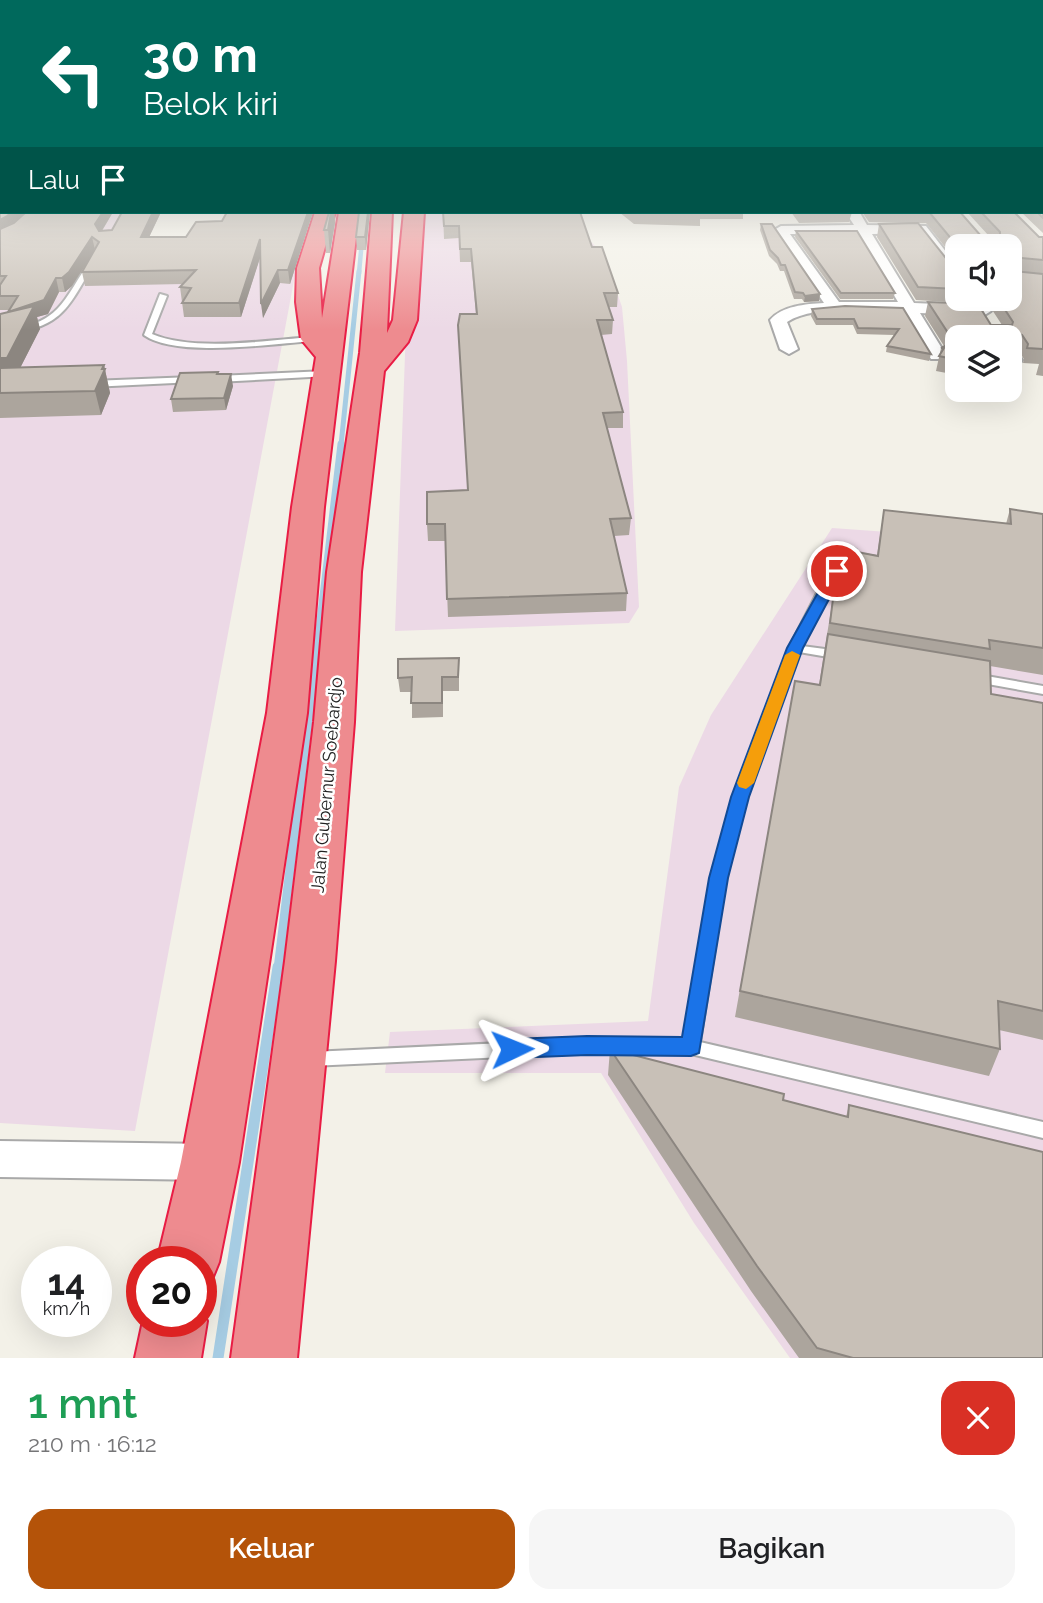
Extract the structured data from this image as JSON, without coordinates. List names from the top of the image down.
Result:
{
  "streets": {
    "highway": ["Jalan Gubernur Soebardjo"]
  },
  "page": {
    "turn": ["30 m", "Belok kiri"],
    "then": "Lalu",
    "speed": "14 km/h",
    "limit": "20",
    "heading": ["1 mnt", "210 m · 16:12"],
    "buttons": ["Keluar", "Bagikan"]
  }
}
